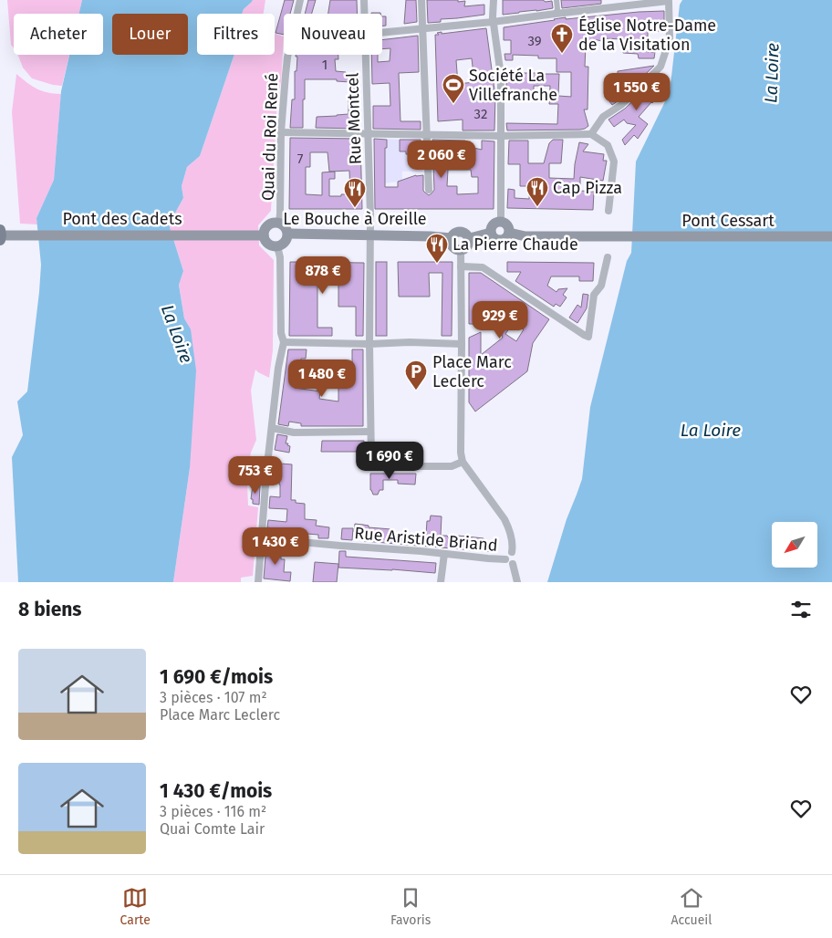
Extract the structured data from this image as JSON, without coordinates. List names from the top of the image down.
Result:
{
  "streets": {
    "main road": ["Pont des Cadets", "Pont Cessart"],
    "street": ["Rue Montcel", "Quai du Roi René", "Rue Aristide Briand"]
  },
  "crossings": [
    ["Quai du Roi René", "Pont des Cadets"]
  ],
  "water": ["La Loire"],
  "places": {
    "church": ["Église Notre-Dame de la Visitation"],
    "sports": ["Société La Villefranche"],
    "restaurant": ["Cap Pizza", "Le Bouche à Oreille", "La Pierre Chaude"],
    "parking": ["Place Marc Leclerc"]
  },
  "house_numbers": [
    "39",
    "1",
    "32",
    "7"
  ],
  "north": "bottom left",
  "page": {
    "chip": [
      "Acheter",
      "Louer",
      "Filtres",
      "Nouveau"
    ],
    "price": [
      "1 550 €",
      "2 060 €",
      "878 €",
      "929 €",
      "1 480 €",
      "1 690 €",
      "753 €",
      "1 430 €"
    ],
    "heading": "8 biens",
    "list": [
      {
        "name": "1 690 €/mois",
        "note": "3 pièces · 107 m² · Place Marc Leclerc"
      },
      {
        "name": "1 430 €/mois",
        "note": "3 pièces · 116 m² · Quai Comte Lair"
      }
    ],
    "tabs": ["Carte", "Favoris", "Accueil"]
  }
}
